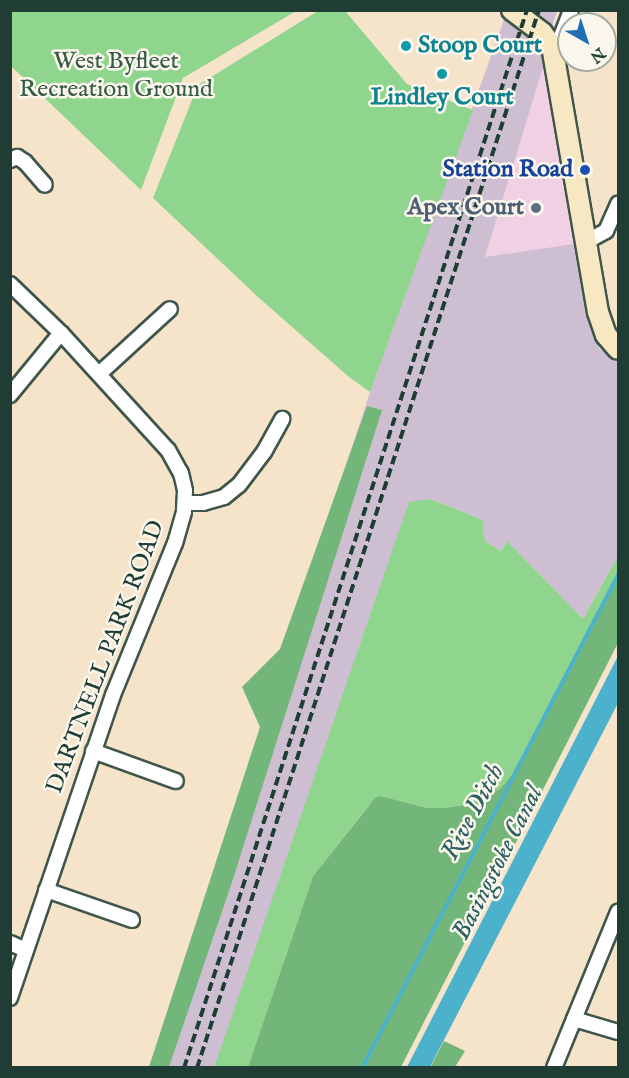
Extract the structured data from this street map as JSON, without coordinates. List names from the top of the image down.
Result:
{
  "streets": {
    "street": ["DARTNELL PARK ROAD"]
  },
  "water": ["Rive Ditch", "Basingstoke Canal"],
  "parks": ["West Byfleet Recreation Ground"],
  "places": [
    "Stoop Court",
    "Lindley Court",
    "Station Road",
    "Apex Court"
  ],
  "north": "bottom right"
}
